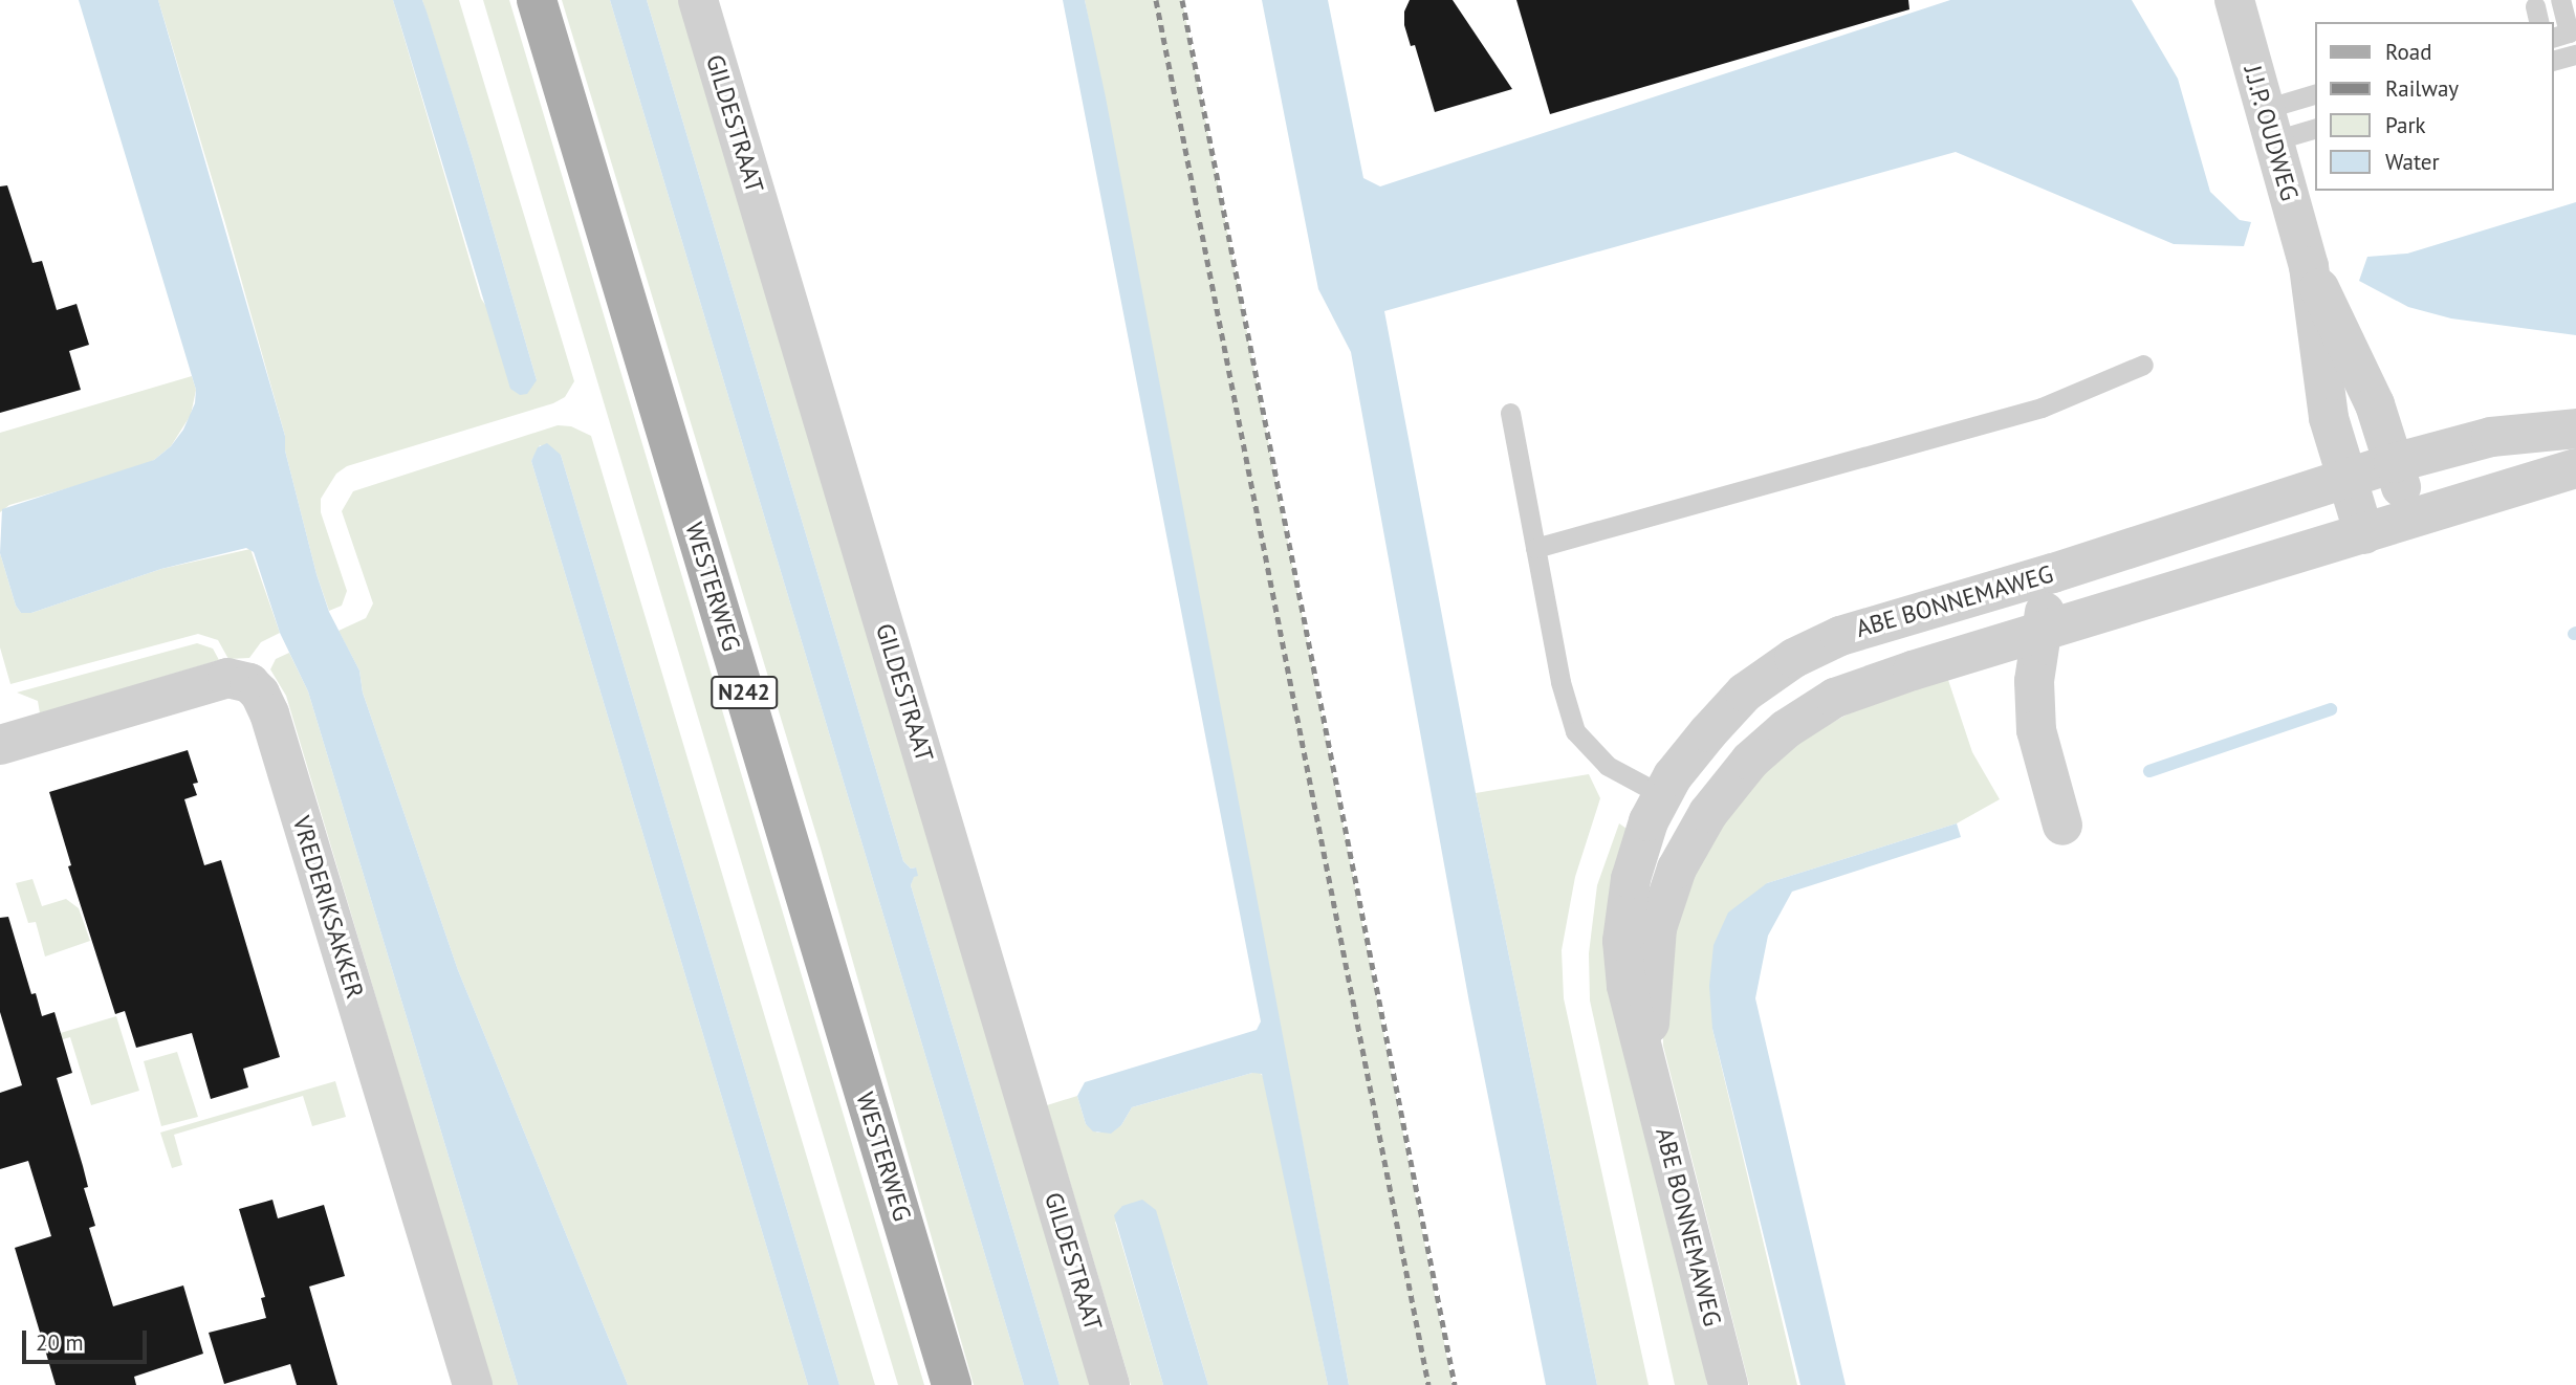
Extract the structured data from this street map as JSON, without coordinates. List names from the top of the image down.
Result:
{
  "streets": {
    "main road": ["WESTERWEG", "N242"],
    "street": [
      "GILDESTRAAT",
      "J.J.P. OUDWEG",
      "ABE BONNEMAWEG",
      "VREDERIKSAKKER"
    ]
  },
  "crossings": [
    ["J.J.P. OUDWEG", "ABE BONNEMAWEG"]
  ],
  "legend": [
    "Road",
    "Railway",
    "Park",
    "Water"
  ],
  "scale_bar": "20 m"
}
